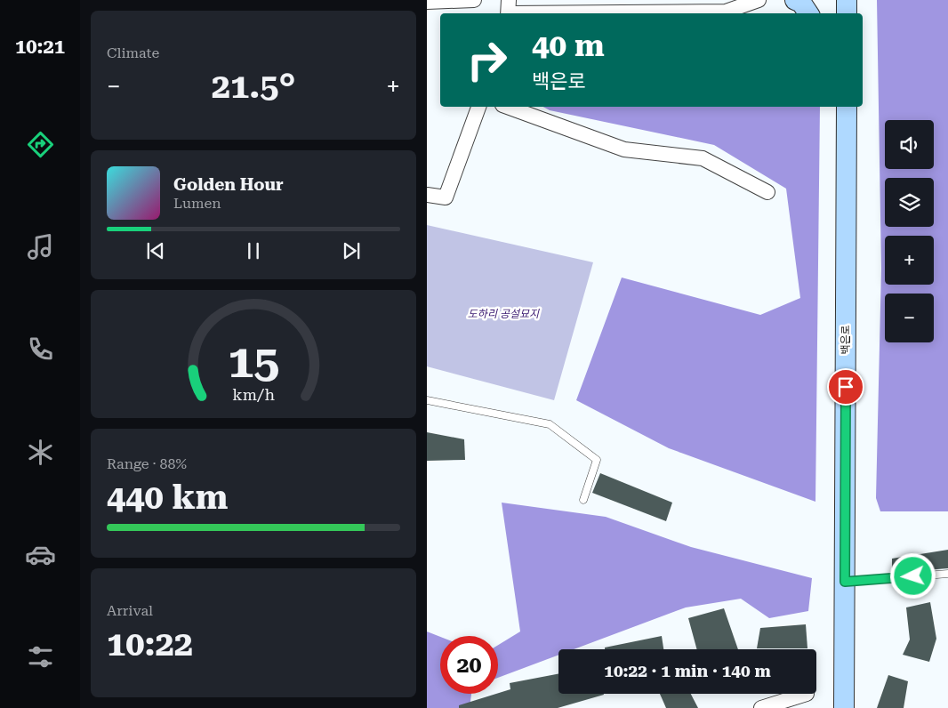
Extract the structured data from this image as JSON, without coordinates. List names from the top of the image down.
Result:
{
  "streets": {
    "main road": ["백은로"]
  },
  "parks": ["도하리 공설묘지"],
  "page": {
    "tabs": "10:21",
    "tile": [
      "Climate",
      ["Range · 88%", "440 km"],
      ["Arrival", "10:22"]
    ],
    "turn": ["40 m", "백은로"],
    "heat": ["−", "21.5°", "+"],
    "map_buttons": ["+", "−"],
    "song": ["Golden Hour", "Lumen"],
    "limit": "20",
    "trip": "10:22 · 1 min · 140 m",
    "gauge": ["15", "km/h"]
  }
}
